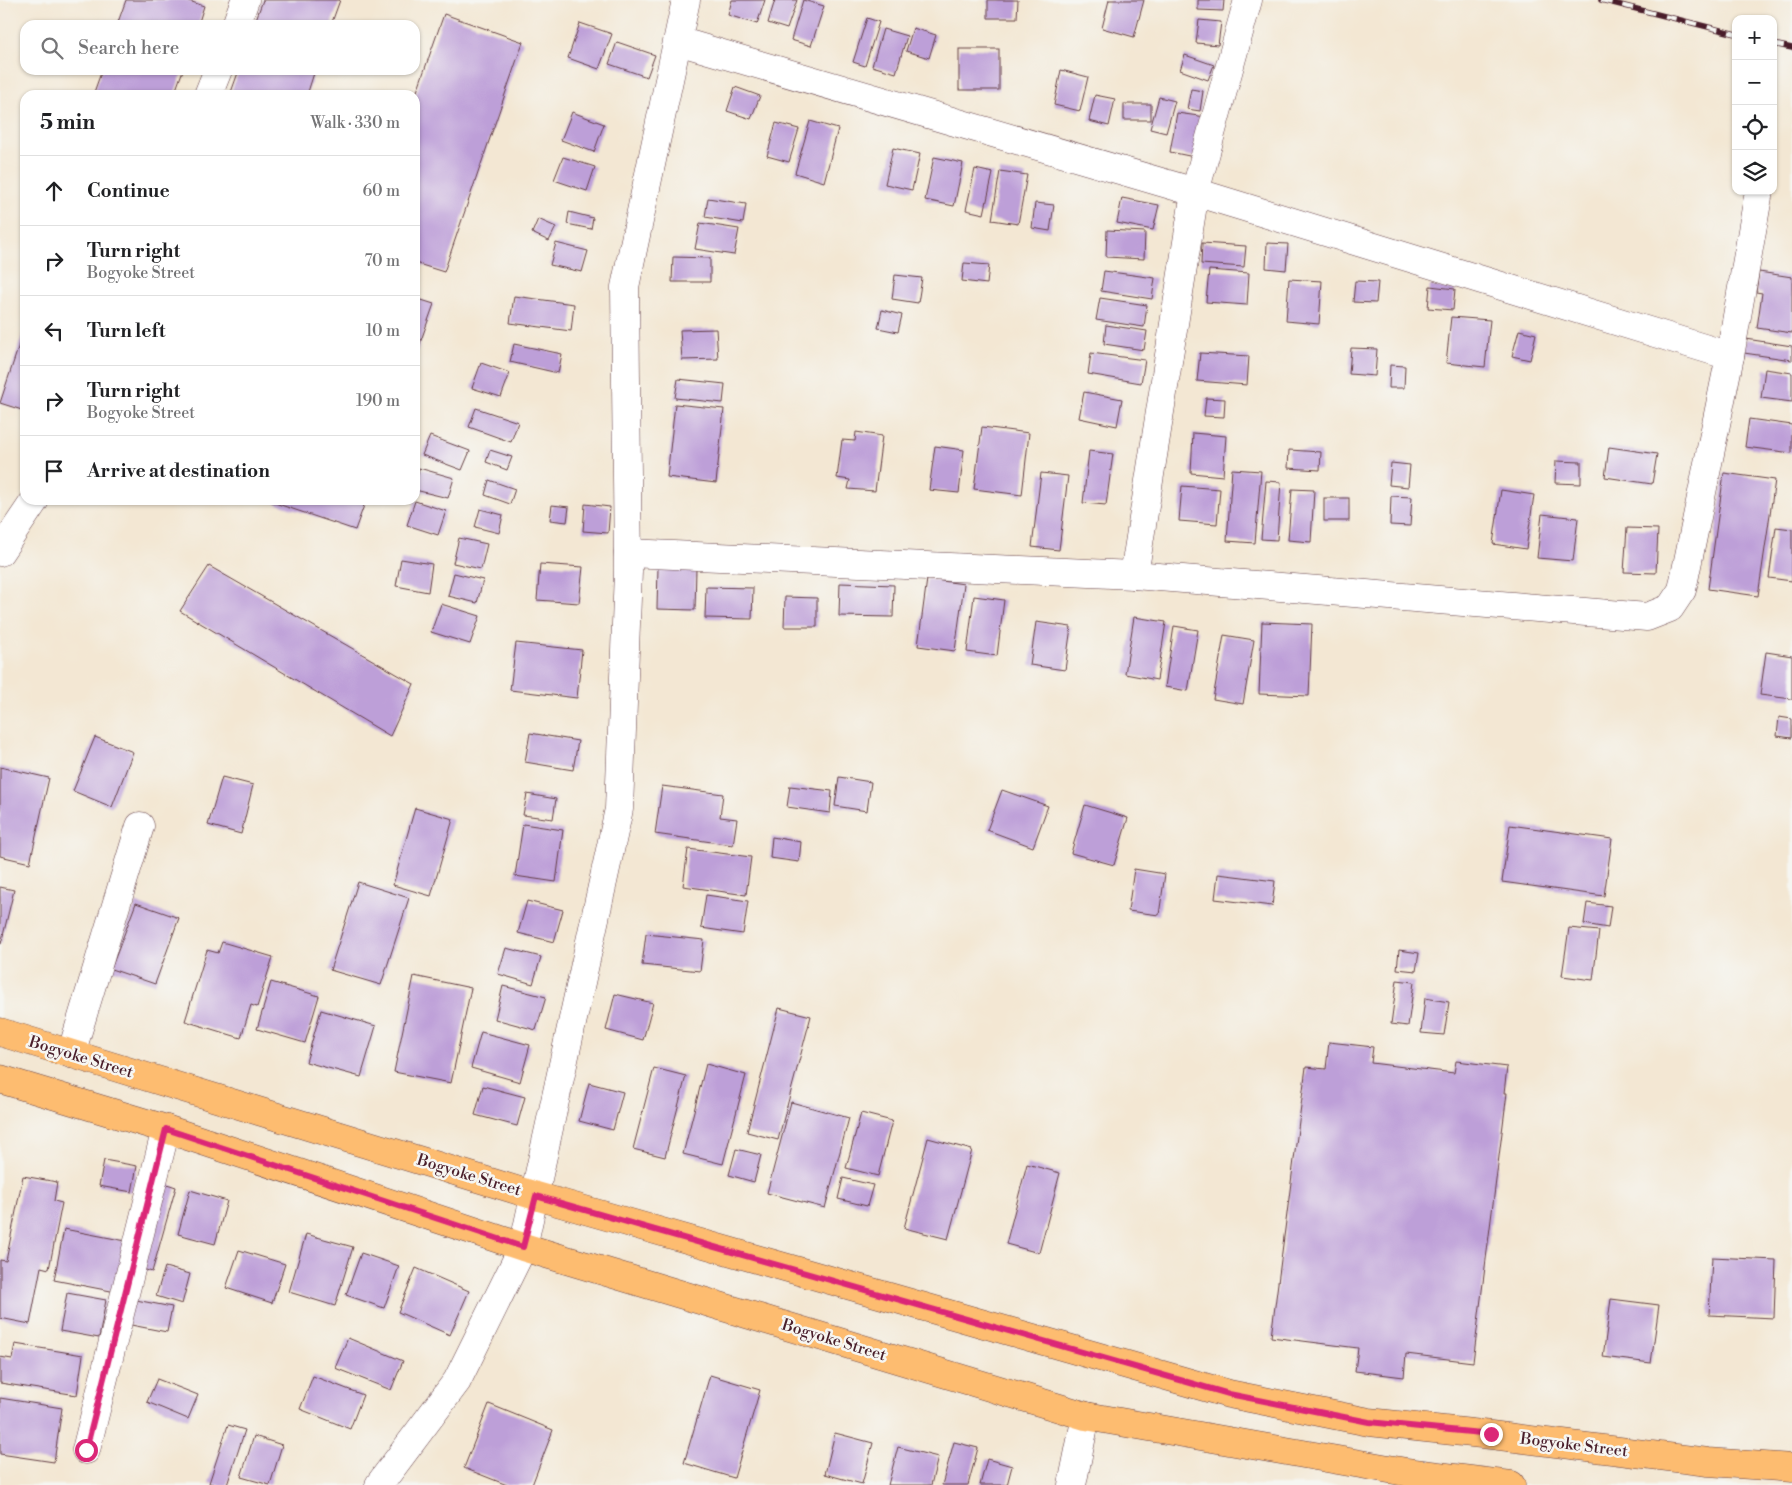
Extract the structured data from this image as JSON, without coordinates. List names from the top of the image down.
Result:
{
  "streets": {
    "main road": ["Bogyoke Street"]
  },
  "page": {
    "map_buttons": ["+", "−"],
    "search": "Search here",
    "heading": ["5 min", "Walk · 330 m"],
    "list": [
      ["Continue", "60 m"],
      ["Turn right", "Bogyoke Street", "70 m"],
      ["Turn left", "10 m"],
      ["Turn right", "Bogyoke Street", "190 m"],
      "Arrive at destination"
    ]
  }
}
